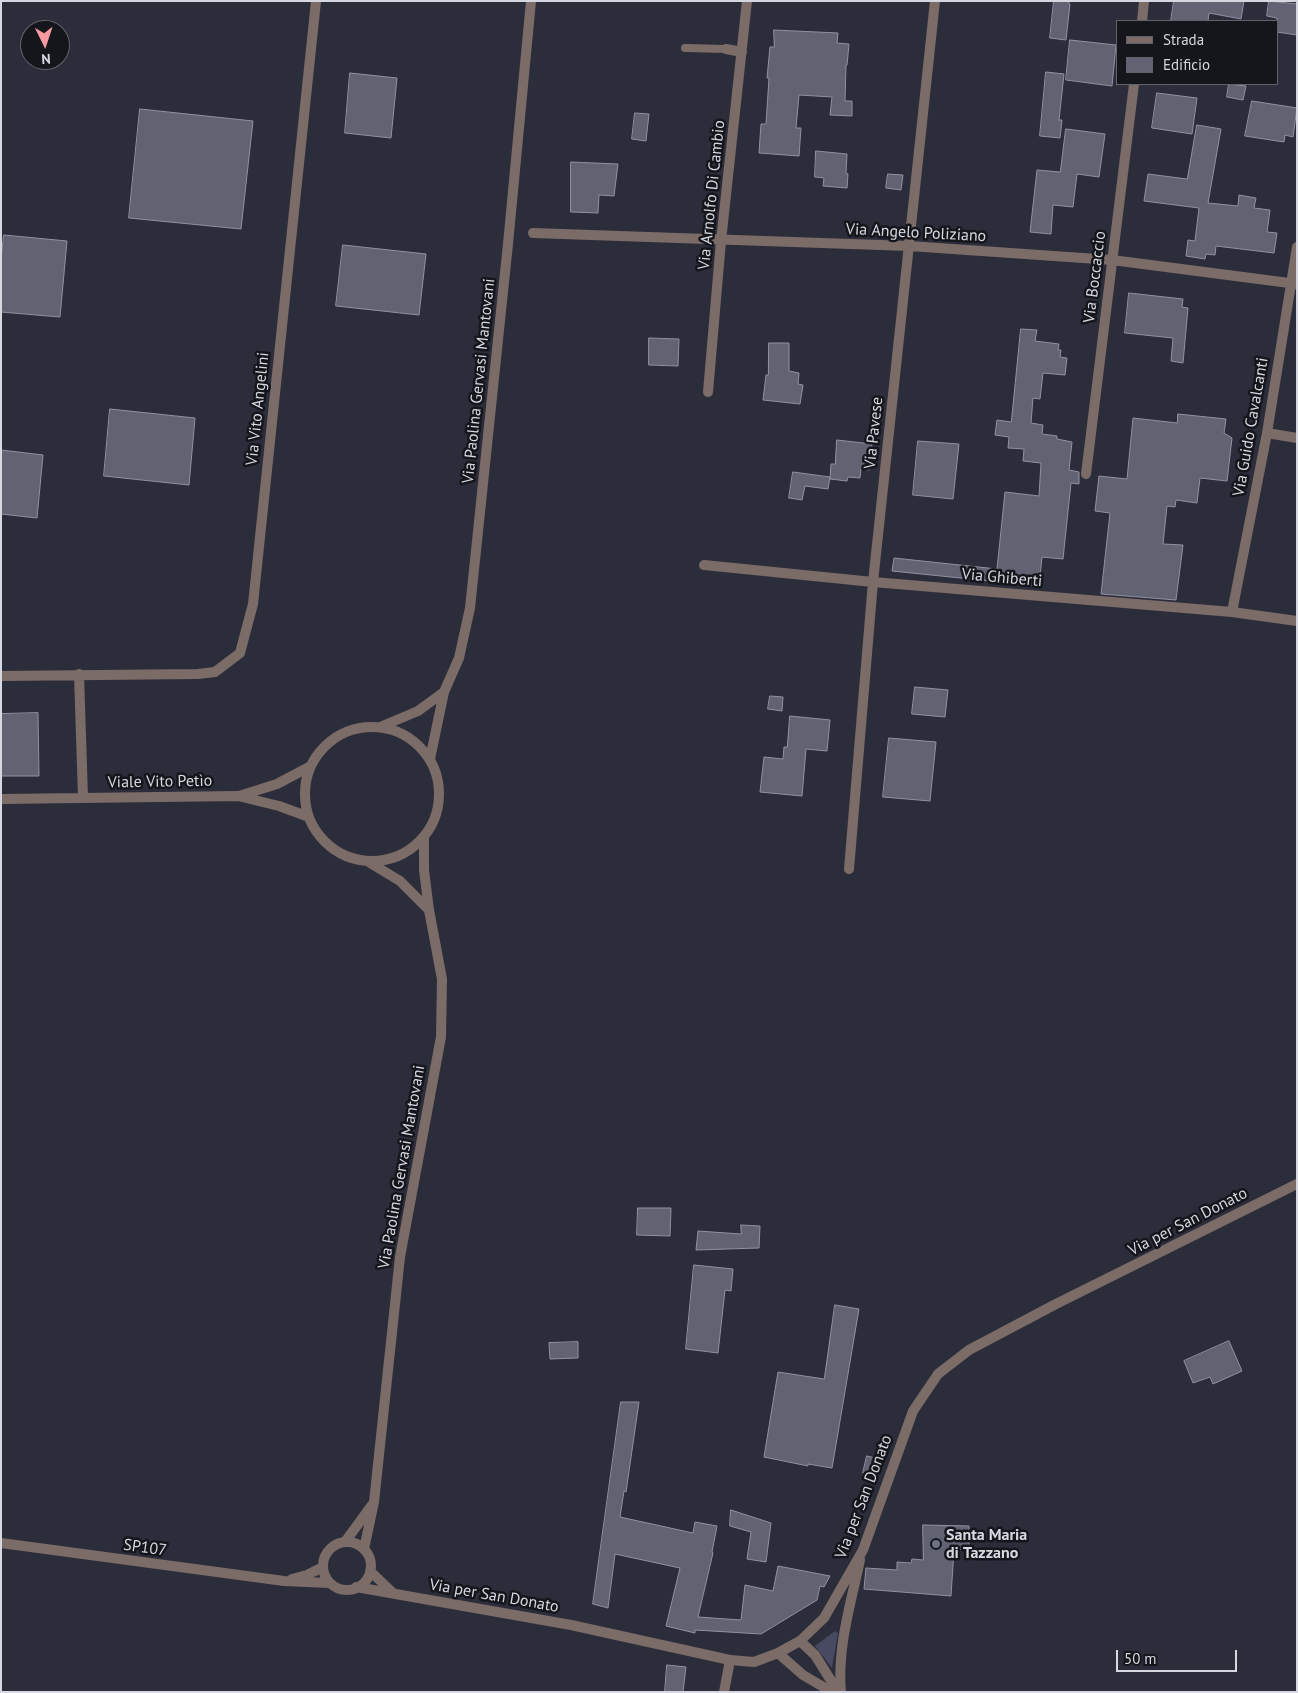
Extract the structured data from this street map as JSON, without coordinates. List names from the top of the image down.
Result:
{
  "streets": {
    "street": [
      "Via Arnolfo Di Cambio",
      "Via Angelo Poliziano",
      "Via Boccaccio",
      "Via Paolina Gervasi Mantovani",
      "Via Vito Angelini",
      "Via Guido Cavalcanti",
      "Via Pavese",
      "Via Ghiberti",
      "Viale Vito Petìo",
      "Via per San Donato",
      "SP107"
    ]
  },
  "crossings": [
    ["Via Arnolfo Di Cambio", "Via Angelo Poliziano"],
    ["Via Angelo Poliziano", "Via Boccaccio"],
    ["Via Angelo Poliziano", "Via Guido Cavalcanti"],
    ["Via Angelo Poliziano", "Via Pavese"],
    ["Via Paolina Gervasi Mantovani", "Via per San Donato"],
    ["Via Paolina Gervasi Mantovani", "SP107"],
    ["Via Guido Cavalcanti", "Via Ghiberti"],
    ["Via Pavese", "Via Ghiberti"],
    ["Via per San Donato", "SP107"]
  ],
  "places": ["Santa Maria di Tazzano"],
  "legend": ["Strada", "Edificio"],
  "scale_bar": "50 m",
  "north": "bottom"
}
